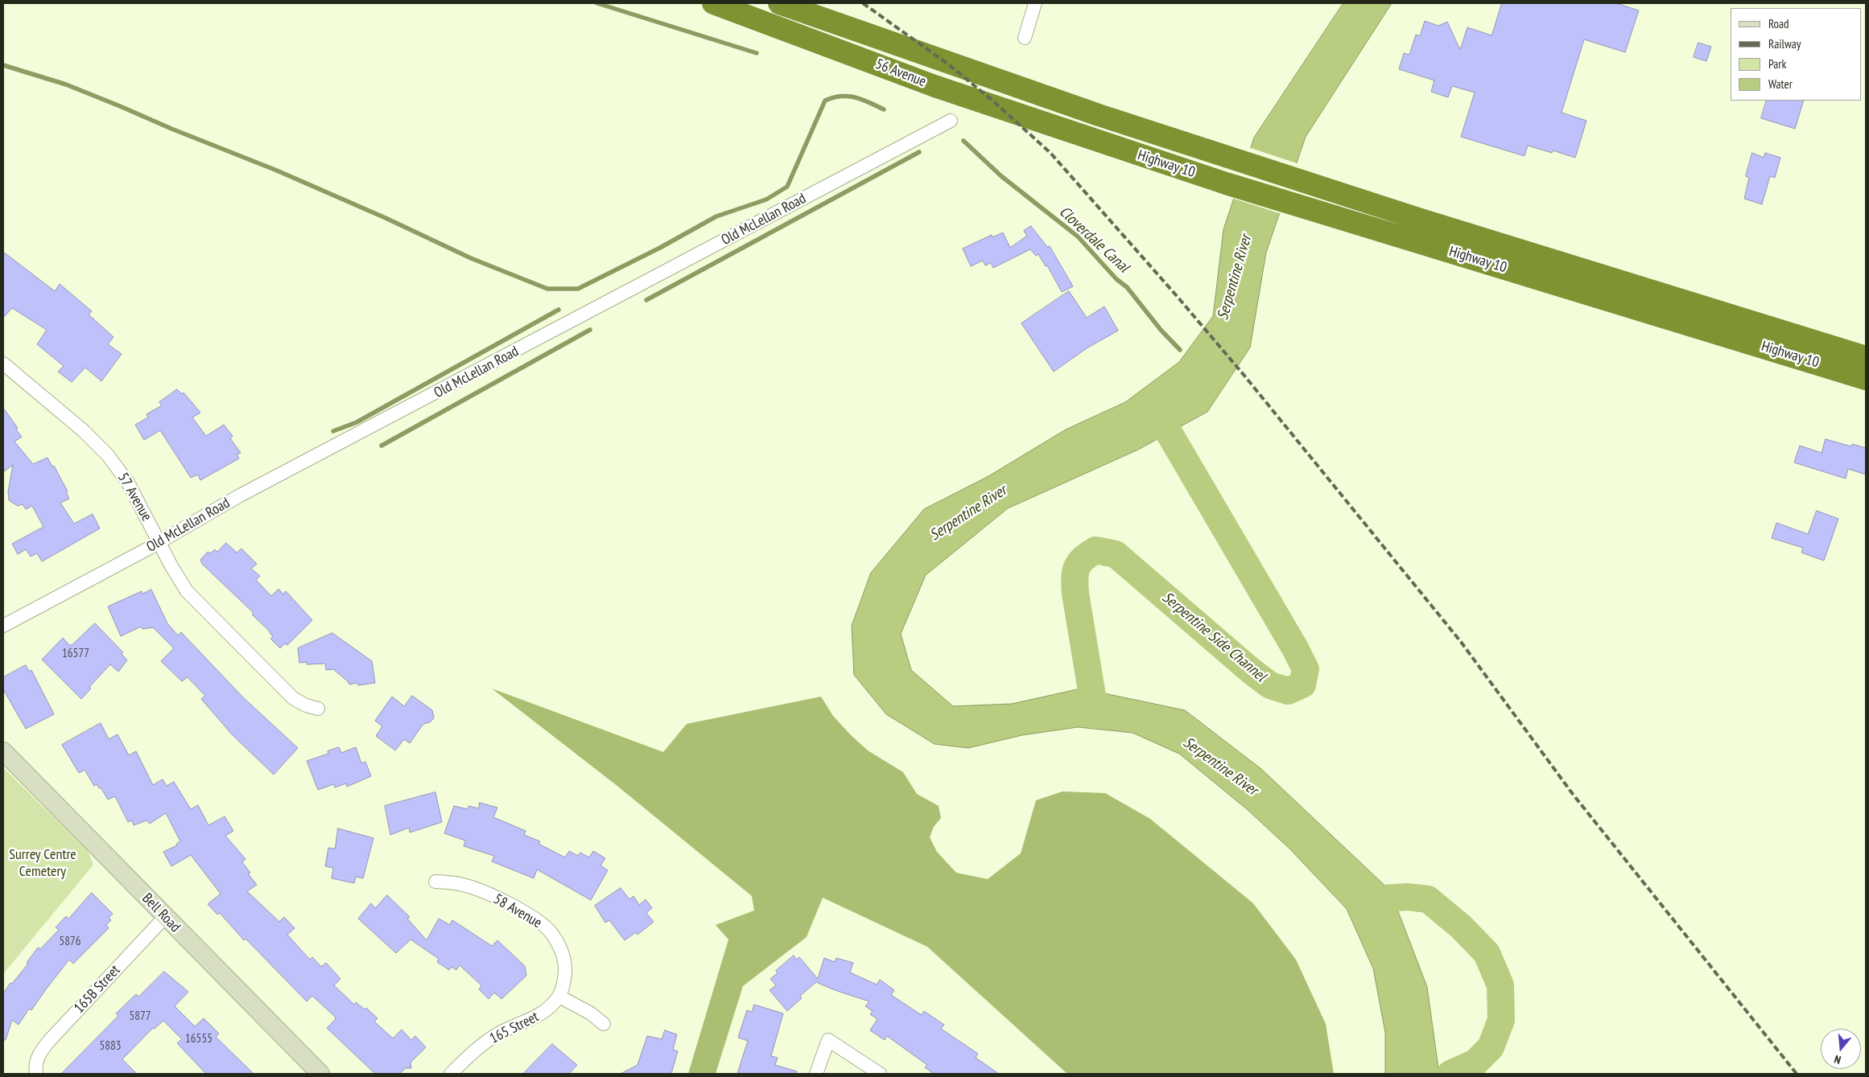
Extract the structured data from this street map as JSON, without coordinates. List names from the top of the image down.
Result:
{
  "streets": {
    "highway": ["56 Avenue", "Highway 10"],
    "street": [
      "Old McLellan Road",
      "57 Avenue",
      "58 Avenue",
      "Bell Road",
      "165B Street",
      "165 Street"
    ]
  },
  "crossings": [
    ["56 Avenue", "Highway 10"],
    ["Old McLellan Road", "57 Avenue"],
    ["58 Avenue", "165 Street"],
    ["Bell Road", "165B Street"]
  ],
  "water": ["Cloverdale Canal", "Serpentine River", "Serpentine Side Channel"],
  "parks": ["Surrey Centre Cemetery"],
  "house_numbers": [
    "16577",
    "5876",
    "5877",
    "16555",
    "5883"
  ],
  "legend": [
    "Road",
    "Railway",
    "Park",
    "Water"
  ],
  "north": "bottom"
}
